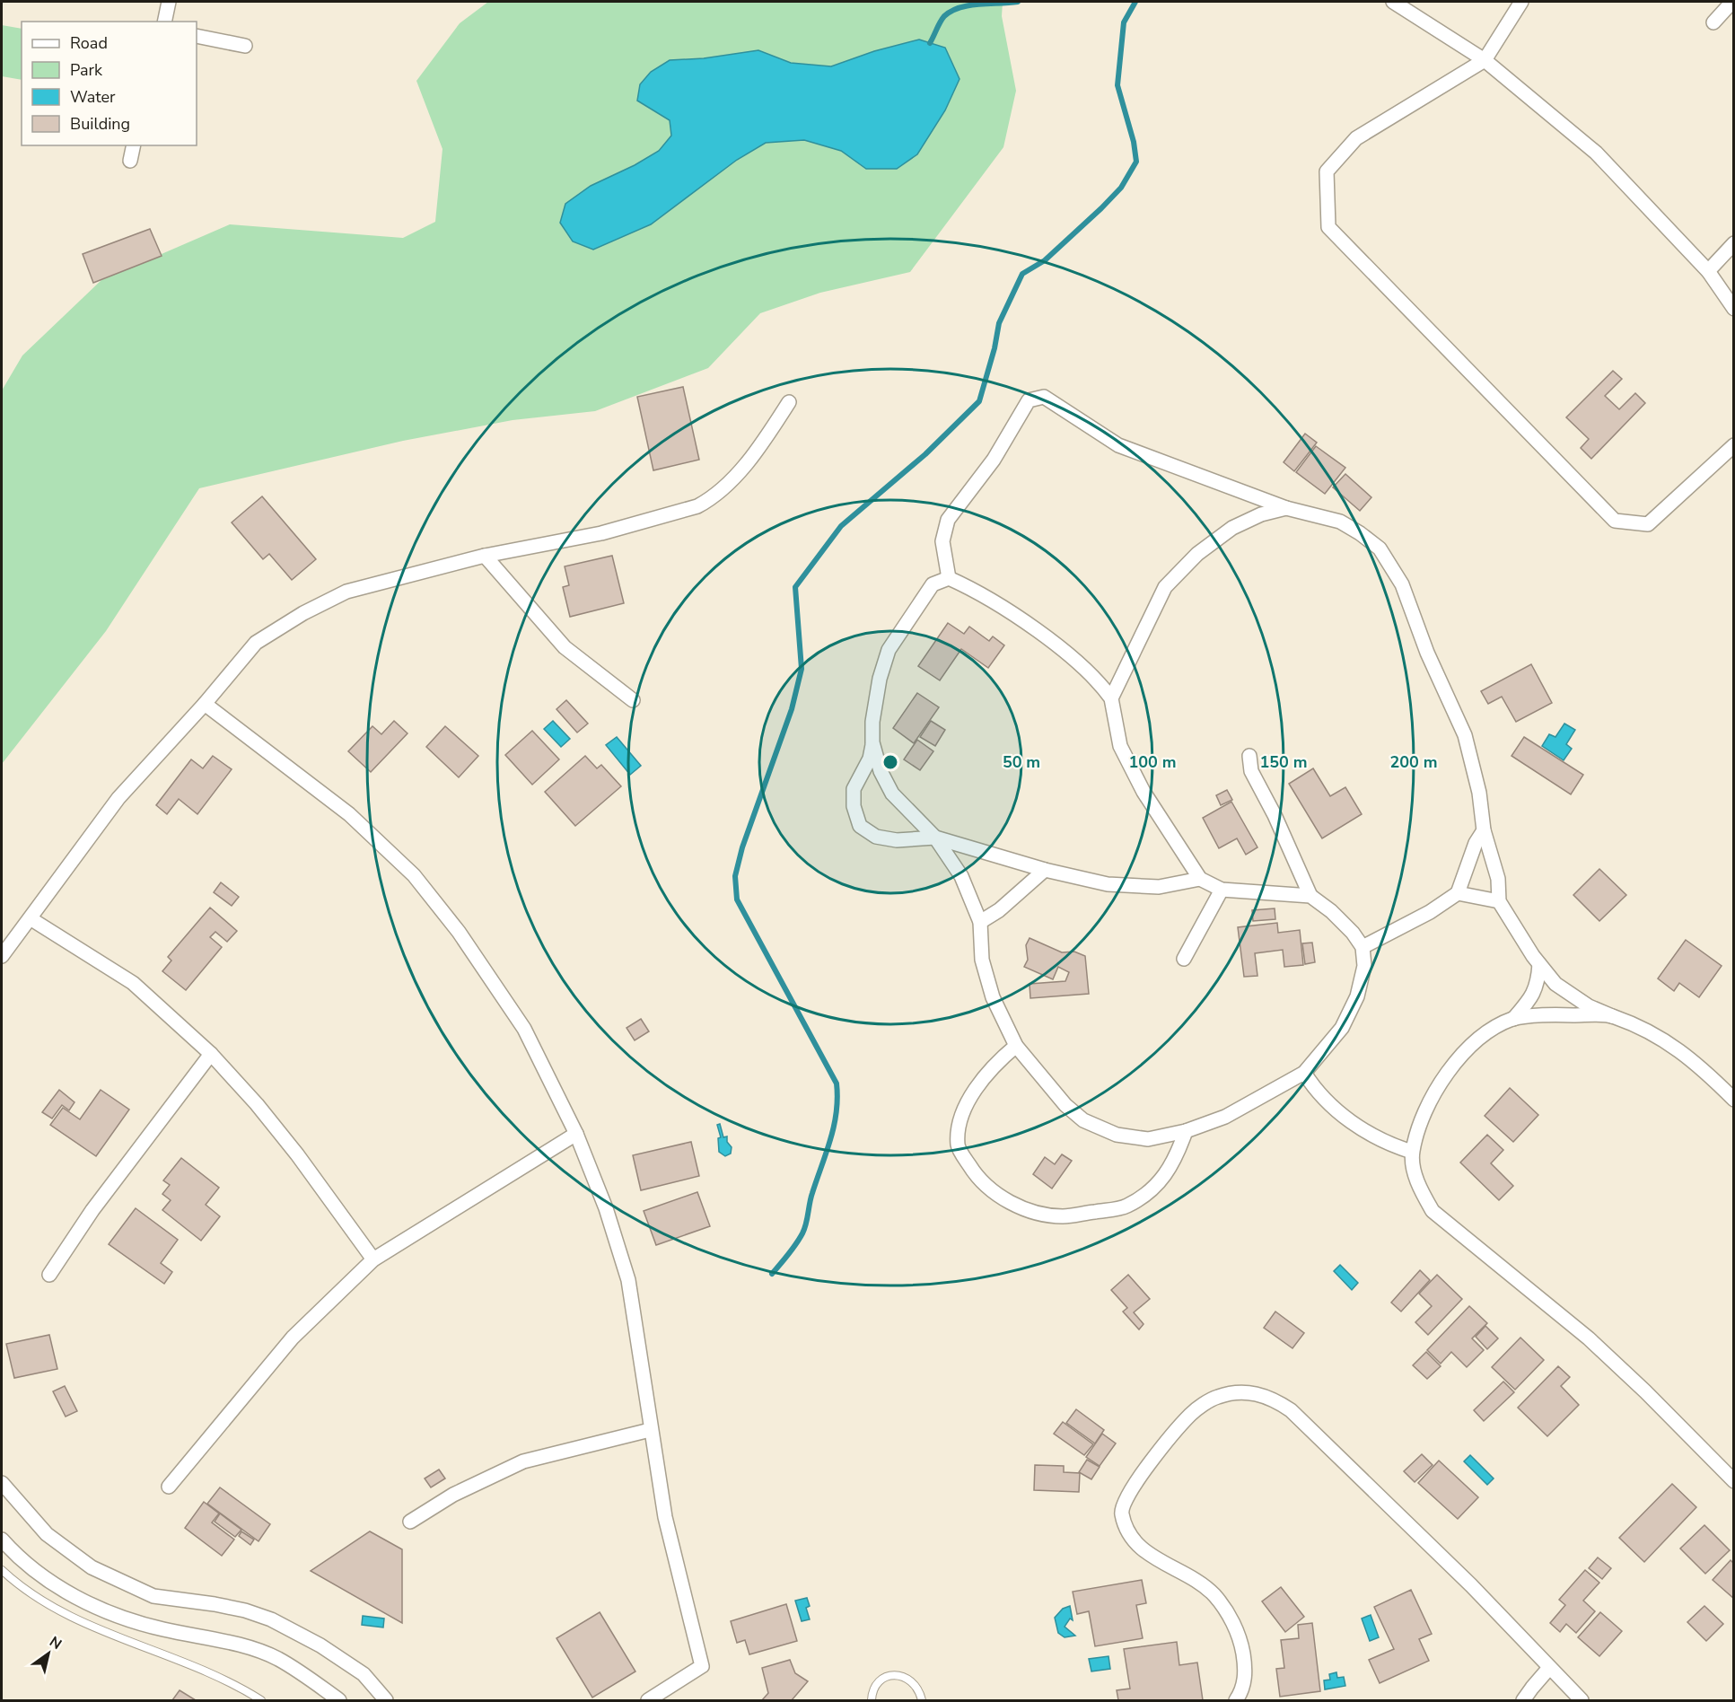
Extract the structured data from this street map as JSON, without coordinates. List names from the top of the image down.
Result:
{
  "legend": [
    "Road",
    "Park",
    "Water",
    "Building"
  ],
  "north": "top right",
  "rings": [
    "50 m",
    "100 m",
    "150 m",
    "200 m"
  ]
}
